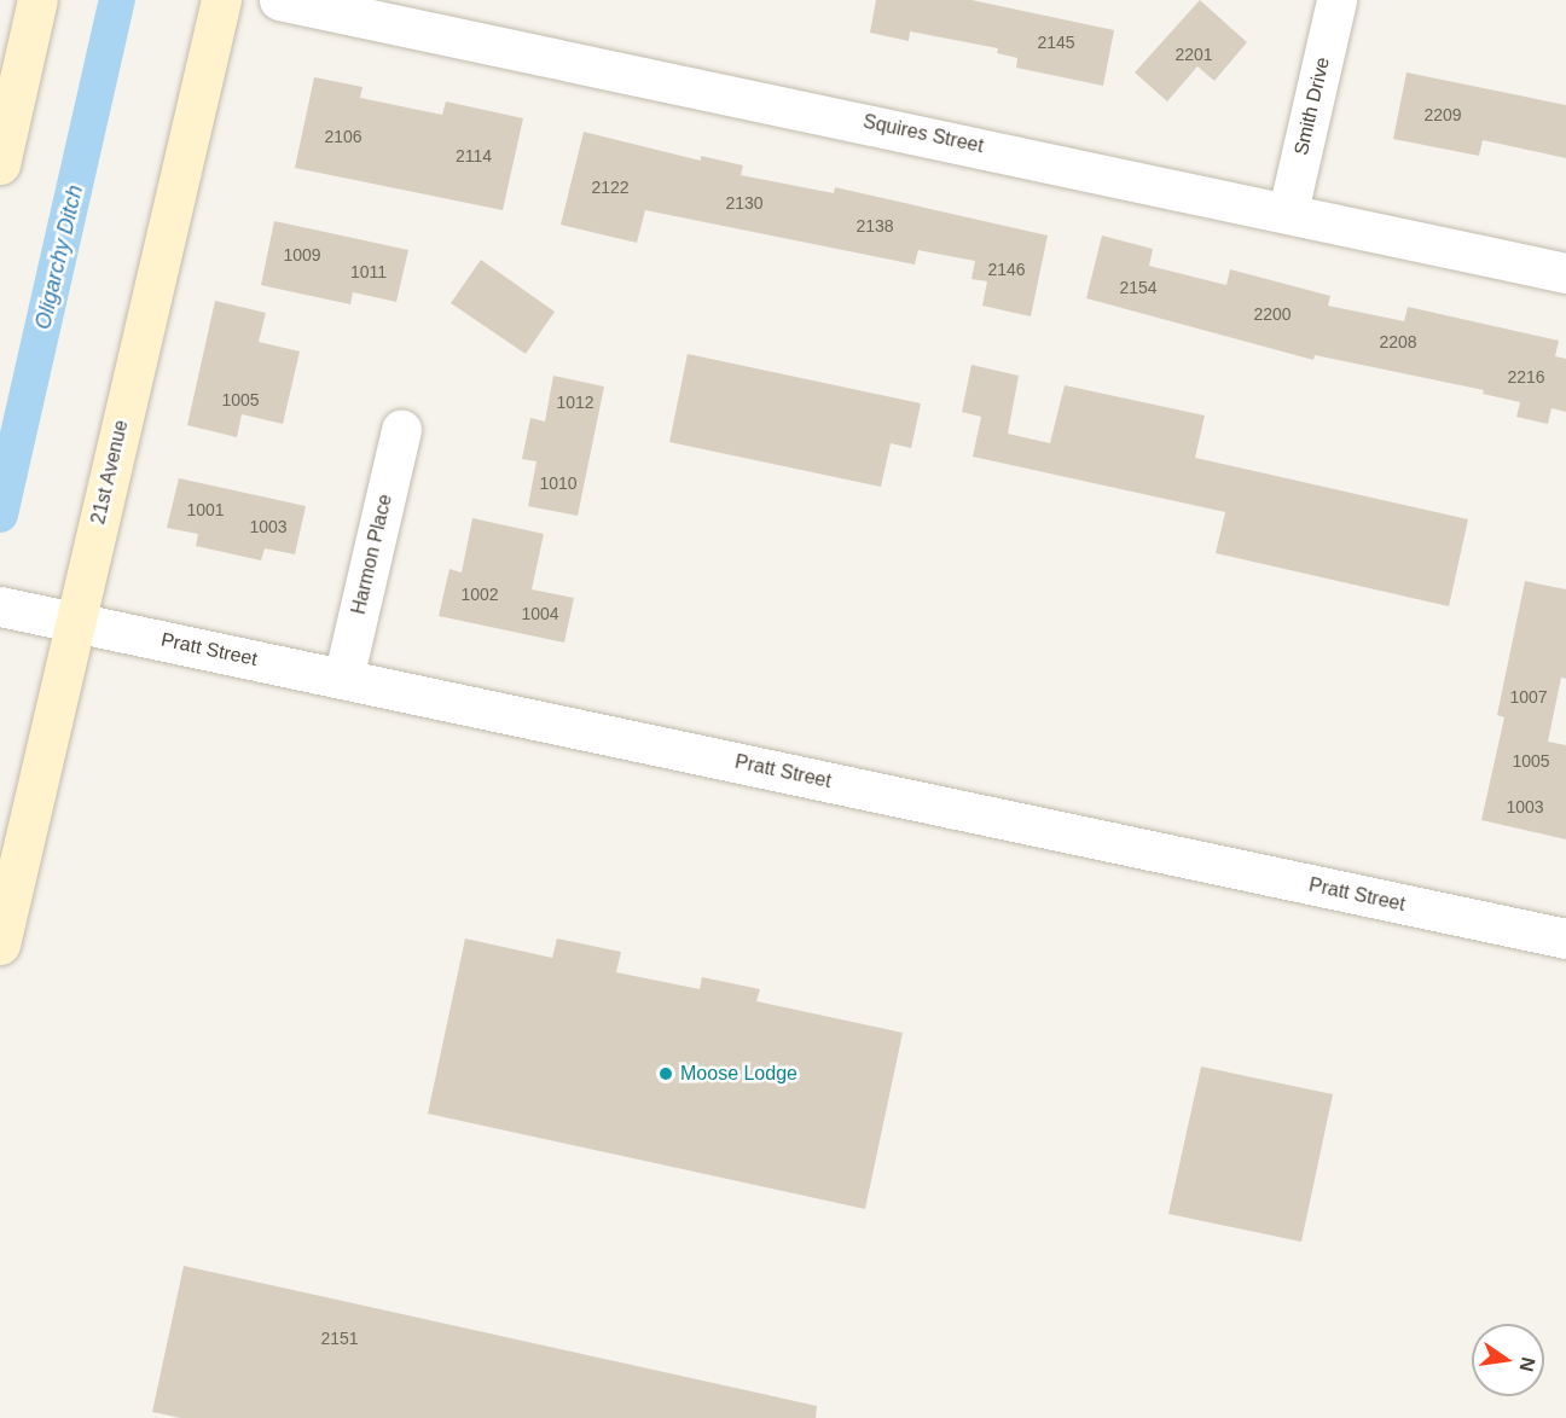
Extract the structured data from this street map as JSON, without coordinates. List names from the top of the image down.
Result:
{
  "streets": {
    "street": [
      "Smith Drive",
      "Squires Street",
      "21st Avenue",
      "Harmon Place",
      "Pratt Street"
    ]
  },
  "crossings": [
    ["Smith Drive", "Squires Street"],
    ["21st Avenue", "Pratt Street"],
    ["Harmon Place", "Pratt Street"]
  ],
  "water": ["Oligarchy Ditch"],
  "places": ["Moose Lodge"],
  "house_numbers": [
    "2145",
    "2201",
    "2209",
    "2106",
    "2114",
    "2122",
    "2130",
    "2138",
    "1009",
    "2146",
    "1011",
    "2154",
    "2200",
    "2208",
    "2216",
    "1005",
    "1012",
    "1010",
    "1001",
    "1003",
    "1002",
    "1004",
    "1007",
    "1005",
    "1003",
    "2151"
  ],
  "north": "right"
}
